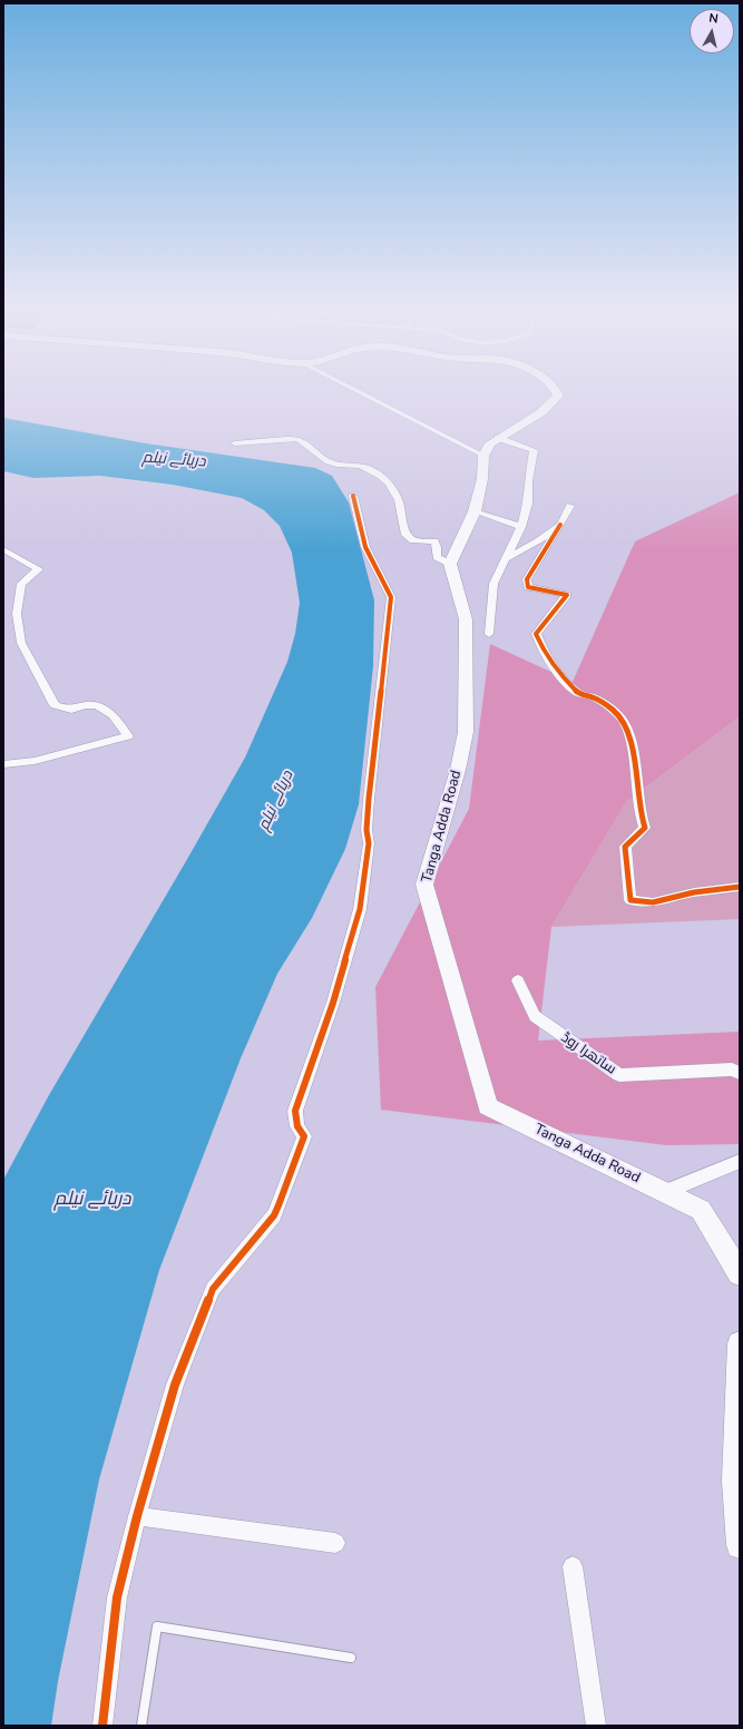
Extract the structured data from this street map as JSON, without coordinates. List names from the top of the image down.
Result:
{
  "streets": {
    "main road": ["Tanga Adda Road"],
    "street": ["ساتھرا روڈ"]
  },
  "water": ["دریائے نیلم"],
  "north": "top"
}
